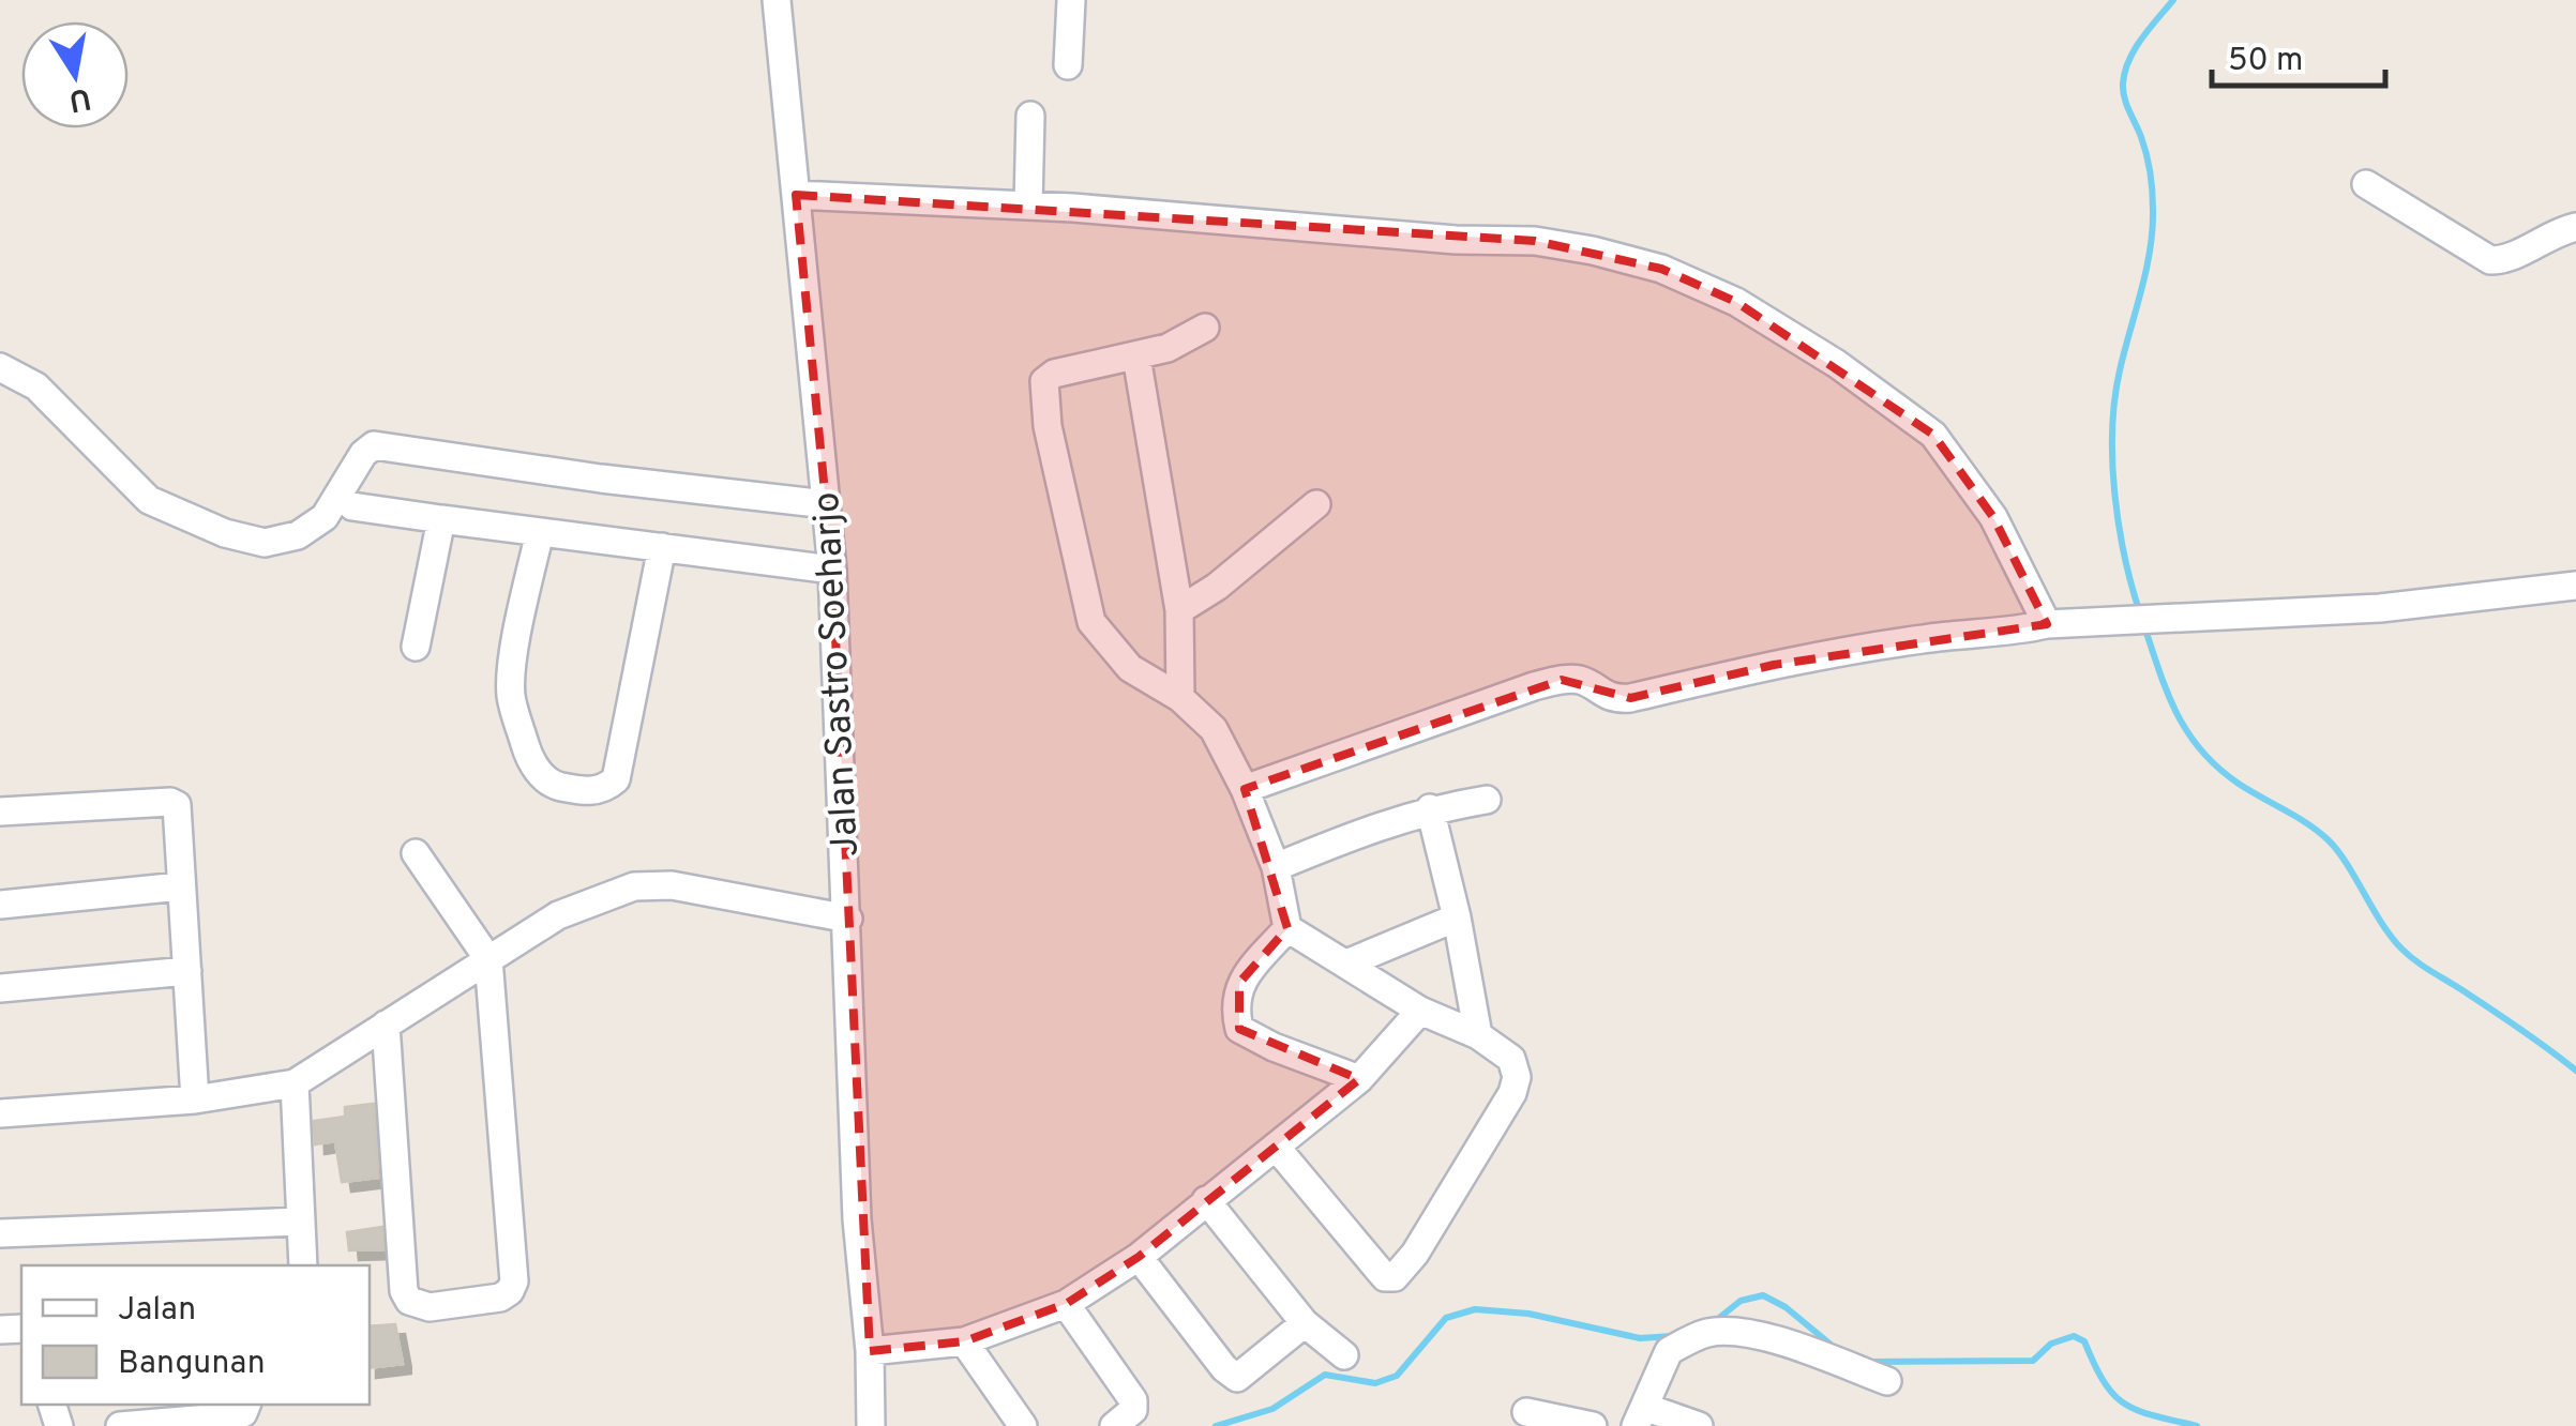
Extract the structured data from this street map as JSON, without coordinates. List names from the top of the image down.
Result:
{
  "streets": {
    "street": ["Jalan Sastro Soeharjo"]
  },
  "legend": ["Jalan", "Bangunan"],
  "scale_bar": "50 m",
  "north": "bottom"
}
